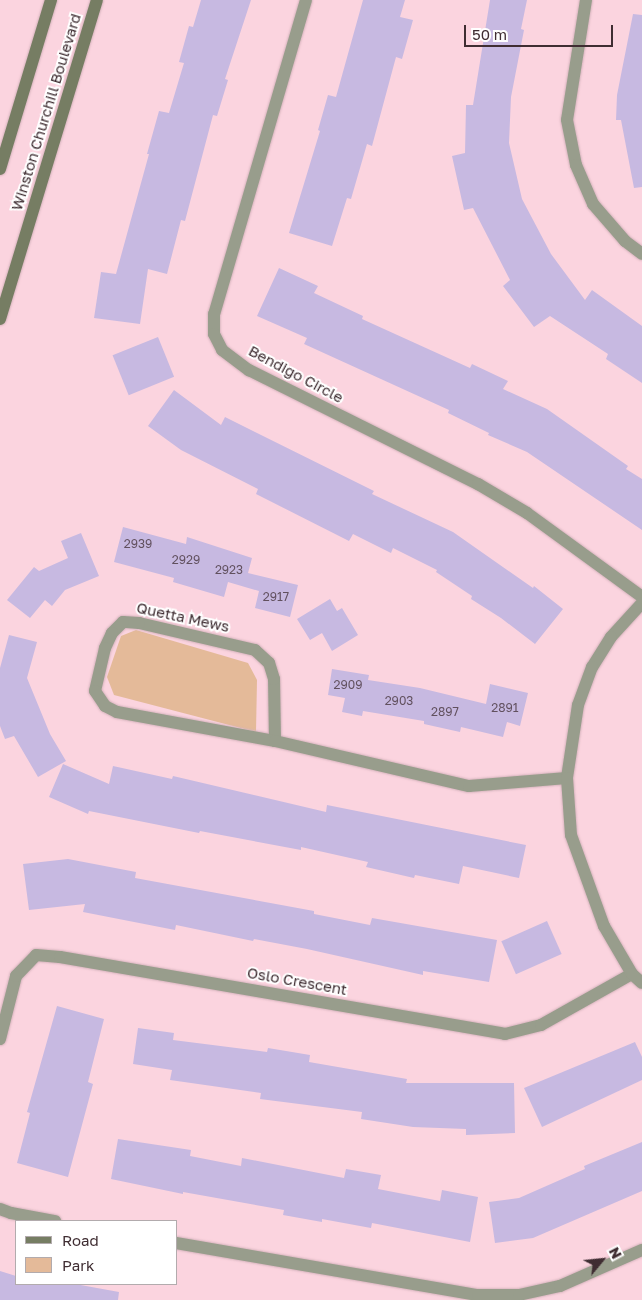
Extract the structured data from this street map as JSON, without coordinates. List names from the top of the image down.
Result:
{
  "streets": {
    "main road": ["Winston Churchill Boulevard"],
    "street": ["Bendigo Circle", "Quetta Mews", "Oslo Crescent"]
  },
  "house_numbers": [
    "2939",
    "2929",
    "2923",
    "2917",
    "2909",
    "2903",
    "2891",
    "2897"
  ],
  "legend": ["Road", "Park"],
  "scale_bar": "50 m",
  "north": "top right"
}
